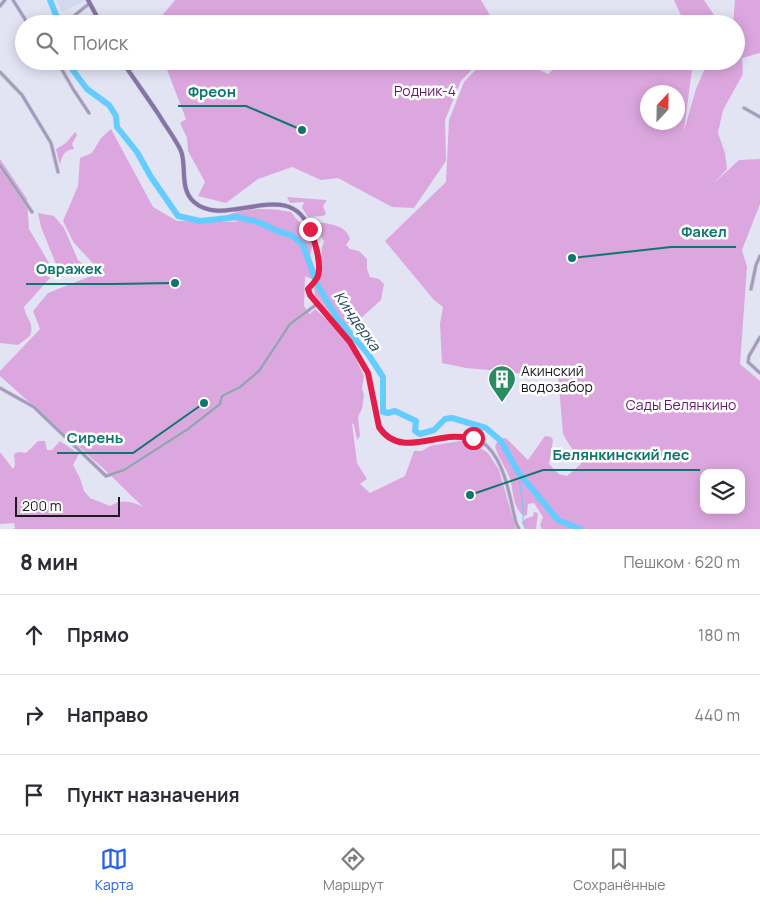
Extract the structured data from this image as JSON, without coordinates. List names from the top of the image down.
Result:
{
  "water": ["Киндерка"],
  "parks": ["Родник-4", "Сады Белянкино"],
  "places": {
    "other": [
      "Фреон",
      "Факел",
      "Овражек",
      "Сирень",
      "Белянкинский лес"
    ],
    "building": ["Акинский водозабор"]
  },
  "scale_bar": "200 m",
  "north": "top",
  "page": {
    "search": "Поиск",
    "scale": "200 m",
    "heading": ["8 мин", "Пешком · 620 m"],
    "list": [
      ["Прямо", "180 m"],
      ["Направо", "440 m"],
      "Пункт назначения"
    ],
    "nav": ["Карта", "Маршрут", "Сохранённые"]
  }
}
